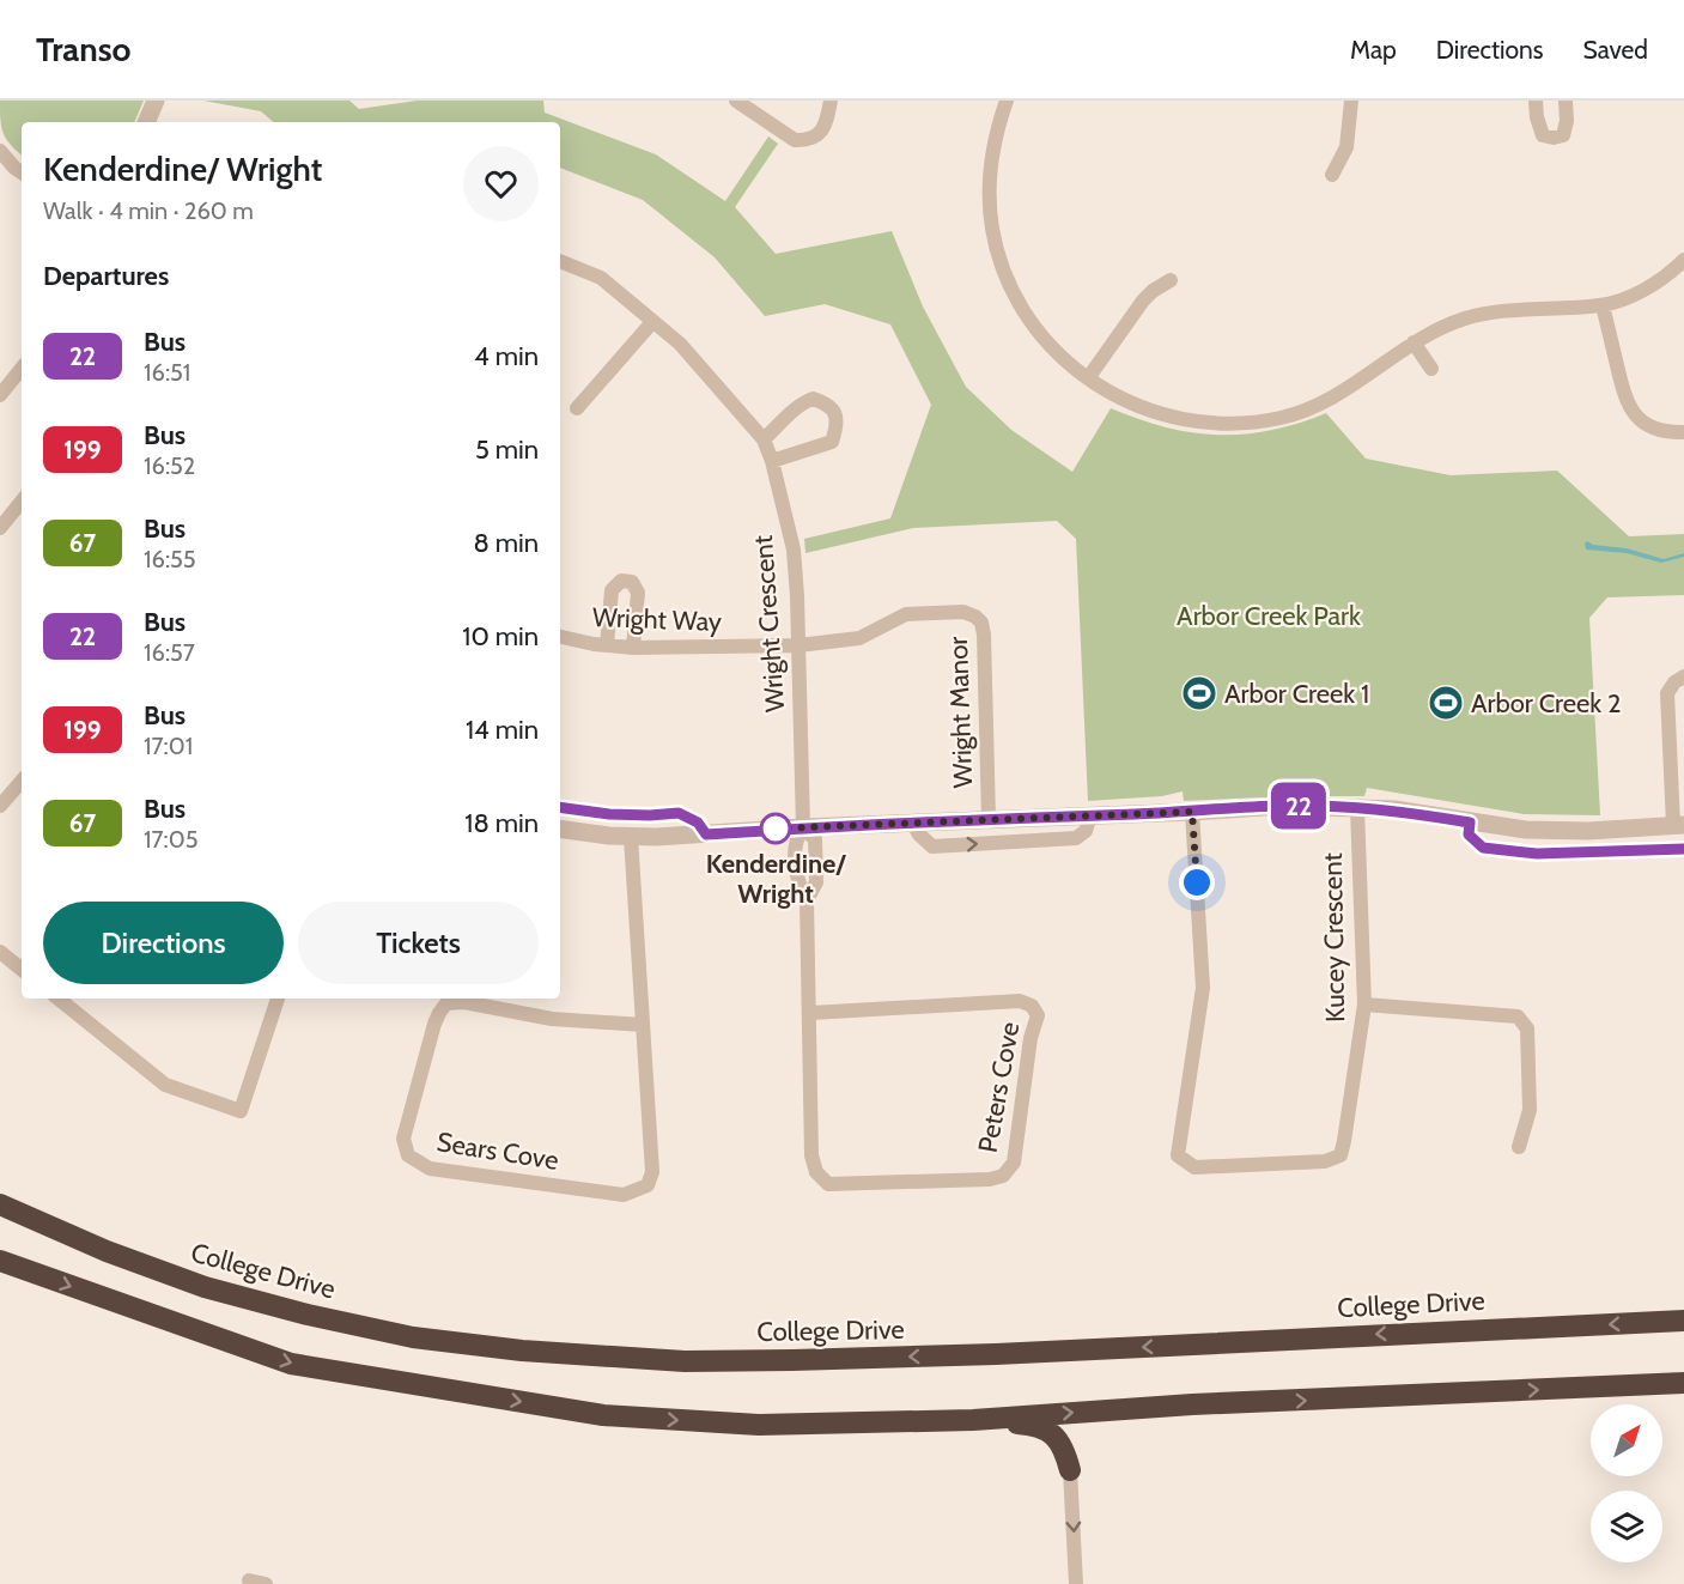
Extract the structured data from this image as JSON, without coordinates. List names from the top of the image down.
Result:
{
  "streets": {
    "highway": ["College Drive"],
    "street": [
      "Wright Way",
      "Wright Crescent",
      "Wright Manor",
      "Kucey Crescent",
      "Peters Cove",
      "Sears Cove"
    ]
  },
  "crossings": [
    ["Wright Way", "Wright Crescent"],
    ["Wright Way", "Wright Manor"],
    ["Wright Crescent", "Wright Manor"],
    ["Wright Crescent", "Peters Cove"]
  ],
  "parks": ["Arbor Creek Park"],
  "places": {
    "sports": ["Arbor Creek 1", "Arbor Creek 2"],
    "other": ["Kenderdine/ Wright"]
  },
  "lines": ["bus line 22"],
  "north": "top right",
  "page": {
    "header": "Transo",
    "nav": ["Map", "Directions", "Saved"],
    "on_map": "22",
    "heading": [
      ["Kenderdine/ Wright", "Walk · 4 min · 260 m"],
      "Departures"
    ],
    "list": [
      {
        "mark": "22",
        "name": "Bus",
        "note": "16:51",
        "value": "4 min"
      },
      {
        "mark": "199",
        "name": "Bus",
        "note": "16:52",
        "value": "5 min"
      },
      {
        "mark": "67",
        "name": "Bus",
        "note": "16:55",
        "value": "8 min"
      },
      {
        "mark": "22",
        "name": "Bus",
        "note": "16:57",
        "value": "10 min"
      },
      {
        "mark": "199",
        "name": "Bus",
        "note": "17:01",
        "value": "14 min"
      },
      {
        "mark": "67",
        "name": "Bus",
        "note": "17:05",
        "value": "18 min"
      }
    ],
    "buttons": ["Directions", "Tickets"]
  }
}
